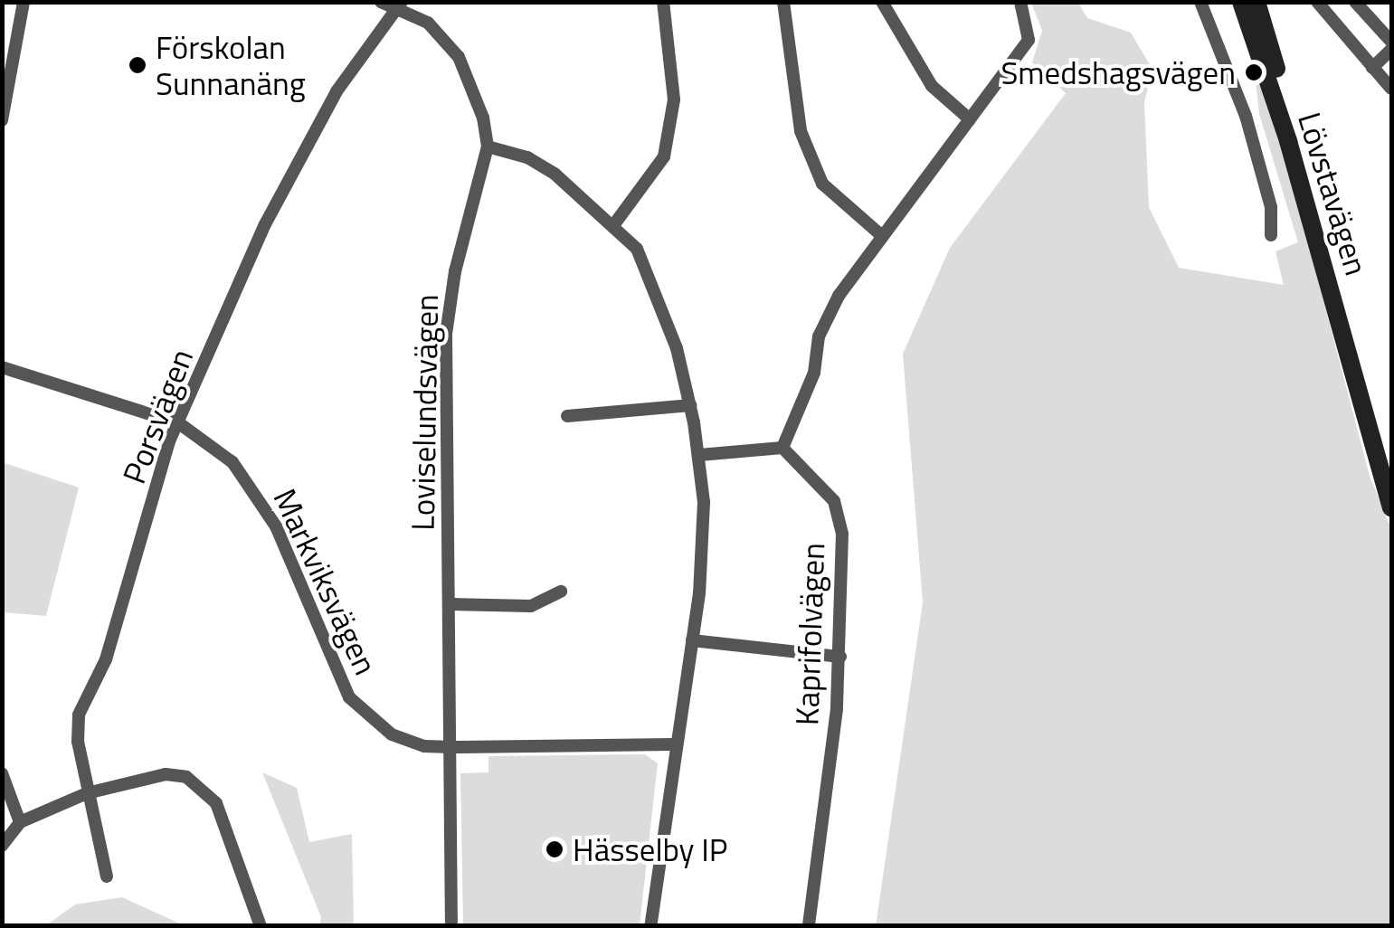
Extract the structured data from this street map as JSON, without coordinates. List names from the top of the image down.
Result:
{
  "streets": {
    "street": [
      "Lövstavägen",
      "Loviselundsvägen",
      "Porsvägen",
      "Markviksvägen",
      "Kaprifolvägen"
    ]
  },
  "crossings": [
    ["Loviselundsvägen", "Porsvägen"],
    ["Loviselundsvägen", "Markviksvägen"],
    ["Porsvägen", "Markviksvägen"]
  ],
  "places": ["Förskolan Sunnanäng", "Smedshagsvägen", "Hässelby IP"]
}
